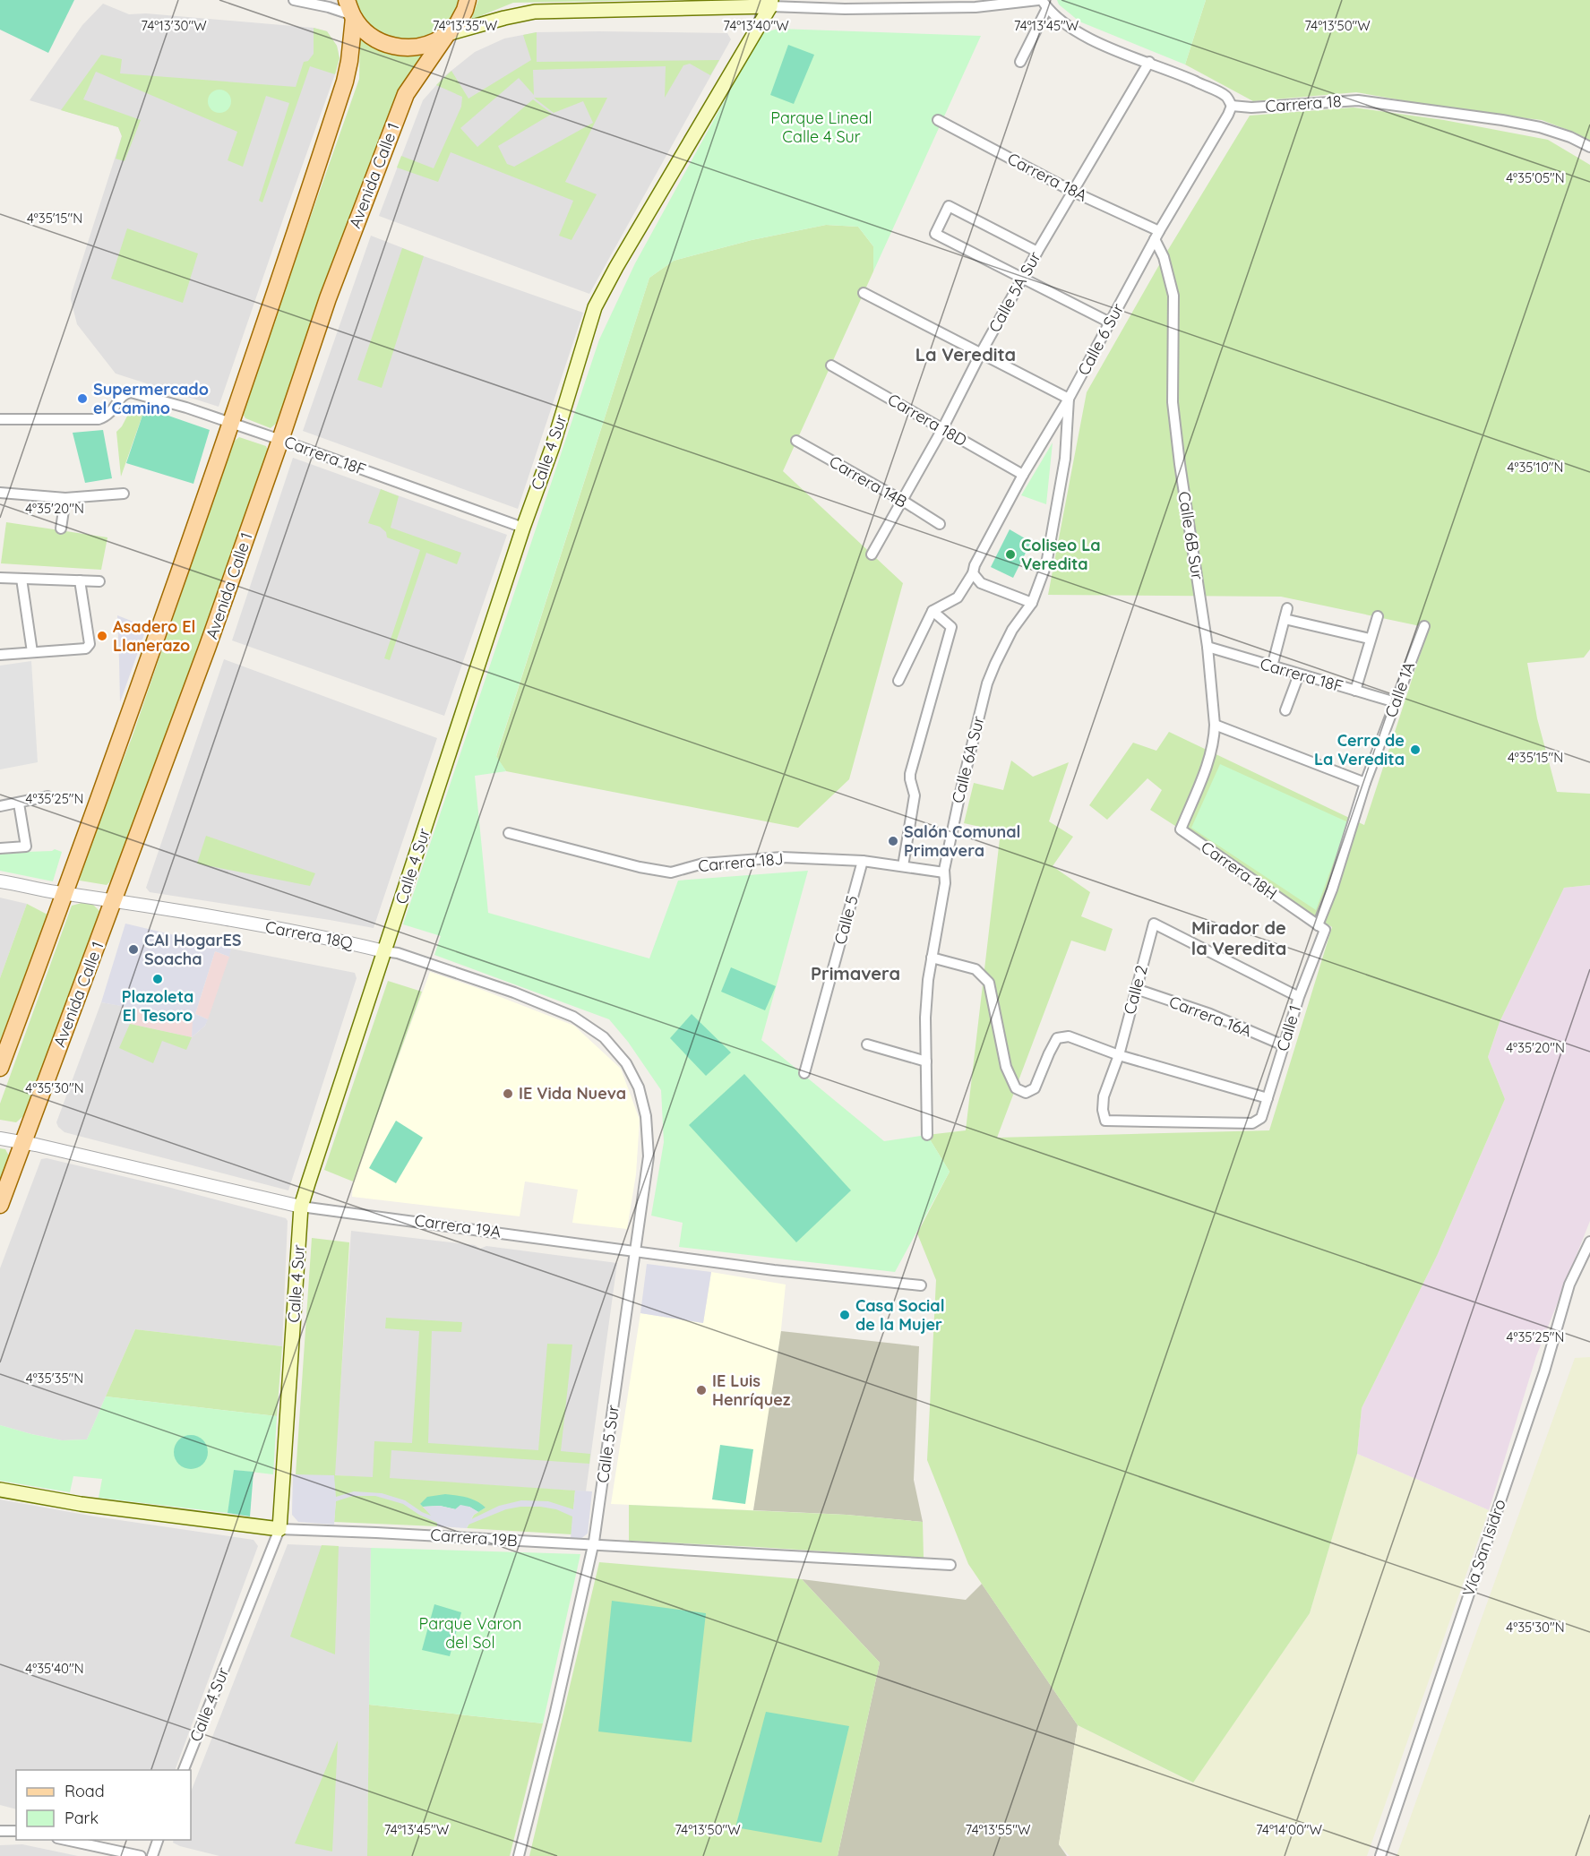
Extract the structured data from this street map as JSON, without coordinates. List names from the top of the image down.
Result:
{
  "streets": {
    "main road": ["Avenida Calle 1", "Calle 4 Sur", "Carrera 19B"],
    "street": [
      "Carrera 18",
      "Carrera 18A",
      "Calle 5A Sur",
      "Calle 6 Sur",
      "Carrera 18D",
      "Carrera 18F",
      "Carrera 14B",
      "Calle 6B Sur",
      "Calle 1A",
      "Calle 6A Sur",
      "Carrera 18J",
      "Carrera 18H",
      "Calle 5",
      "Carrera 18Q",
      "Calle 2",
      "Carrera 16A",
      "Calle 1",
      "Carrera 19A",
      "Calle 5 Sur",
      "Vía San Isidro"
    ]
  },
  "crossings": [
    ["Carrera 18", "Calle 6 Sur"],
    ["Avenida Calle 1", "Carrera 18F"],
    ["Avenida Calle 1", "Carrera 18Q"],
    ["Avenida Calle 1", "Carrera 19A"],
    ["Carrera 18A", "Calle 5A Sur"],
    ["Carrera 18A", "Calle 6 Sur"],
    ["Carrera 18A", "Calle 6B Sur"],
    ["Calle 5A Sur", "Carrera 18D"],
    ["Calle 5A Sur", "Carrera 14B"],
    ["Calle 6 Sur", "Carrera 18D"],
    ["Calle 6 Sur", "Calle 6B Sur"],
    ["Calle 6 Sur", "Calle 6A Sur"],
    ["Calle 4 Sur", "Carrera 18F"],
    ["Calle 4 Sur", "Carrera 18Q"],
    ["Calle 4 Sur", "Carrera 19A"],
    ["Calle 4 Sur", "Carrera 19B"],
    ["Carrera 18F", "Calle 6B Sur"],
    ["Carrera 18F", "Calle 1A"],
    ["Calle 6B Sur", "Carrera 18H"],
    ["Calle 1A", "Carrera 18H"],
    ["Calle 1A", "Calle 1"],
    ["Calle 6A Sur", "Carrera 18J"],
    ["Carrera 18J", "Calle 5"],
    ["Carrera 18H", "Calle 1"],
    ["Carrera 18Q", "Calle 5 Sur"],
    ["Calle 2", "Carrera 16A"],
    ["Calle 2", "Calle 1"],
    ["Carrera 16A", "Calle 1"],
    ["Carrera 19A", "Calle 5 Sur"],
    ["Calle 5 Sur", "Carrera 19B"]
  ],
  "districts": ["La Veredita", "Mirador de la Veredita", "Primavera"],
  "parks": ["Parque Lineal Calle 4 Sur", "Parque Varon del Sol"],
  "places": [
    "Supermercado el Camino",
    "Coliseo La Veredita",
    "Asadero El Llanerazo",
    "Cerro de La Veredita",
    "Salón Comunal Primavera",
    "CAI HogarES Soacha",
    "Plazoleta El Tesoro",
    "IE Vida Nueva",
    "Casa Social de la Mujer",
    "IE Luis Henríquez"
  ],
  "legend": ["Road", "Park"],
  "coordinates": [
    "74°13'30\"W",
    "74°13'35\"W",
    "74°13'40\"W",
    "74°13'45\"W",
    "74°13'50\"W",
    "4°35'05\"N",
    "4°35'15\"N",
    "4°35'10\"N",
    "4°35'20\"N",
    "4°35'25\"N",
    "4°35'30\"N",
    "4°35'35\"N",
    "4°35'40\"N",
    "74°13'55\"W",
    "74°14'00\"W"
  ]
}
